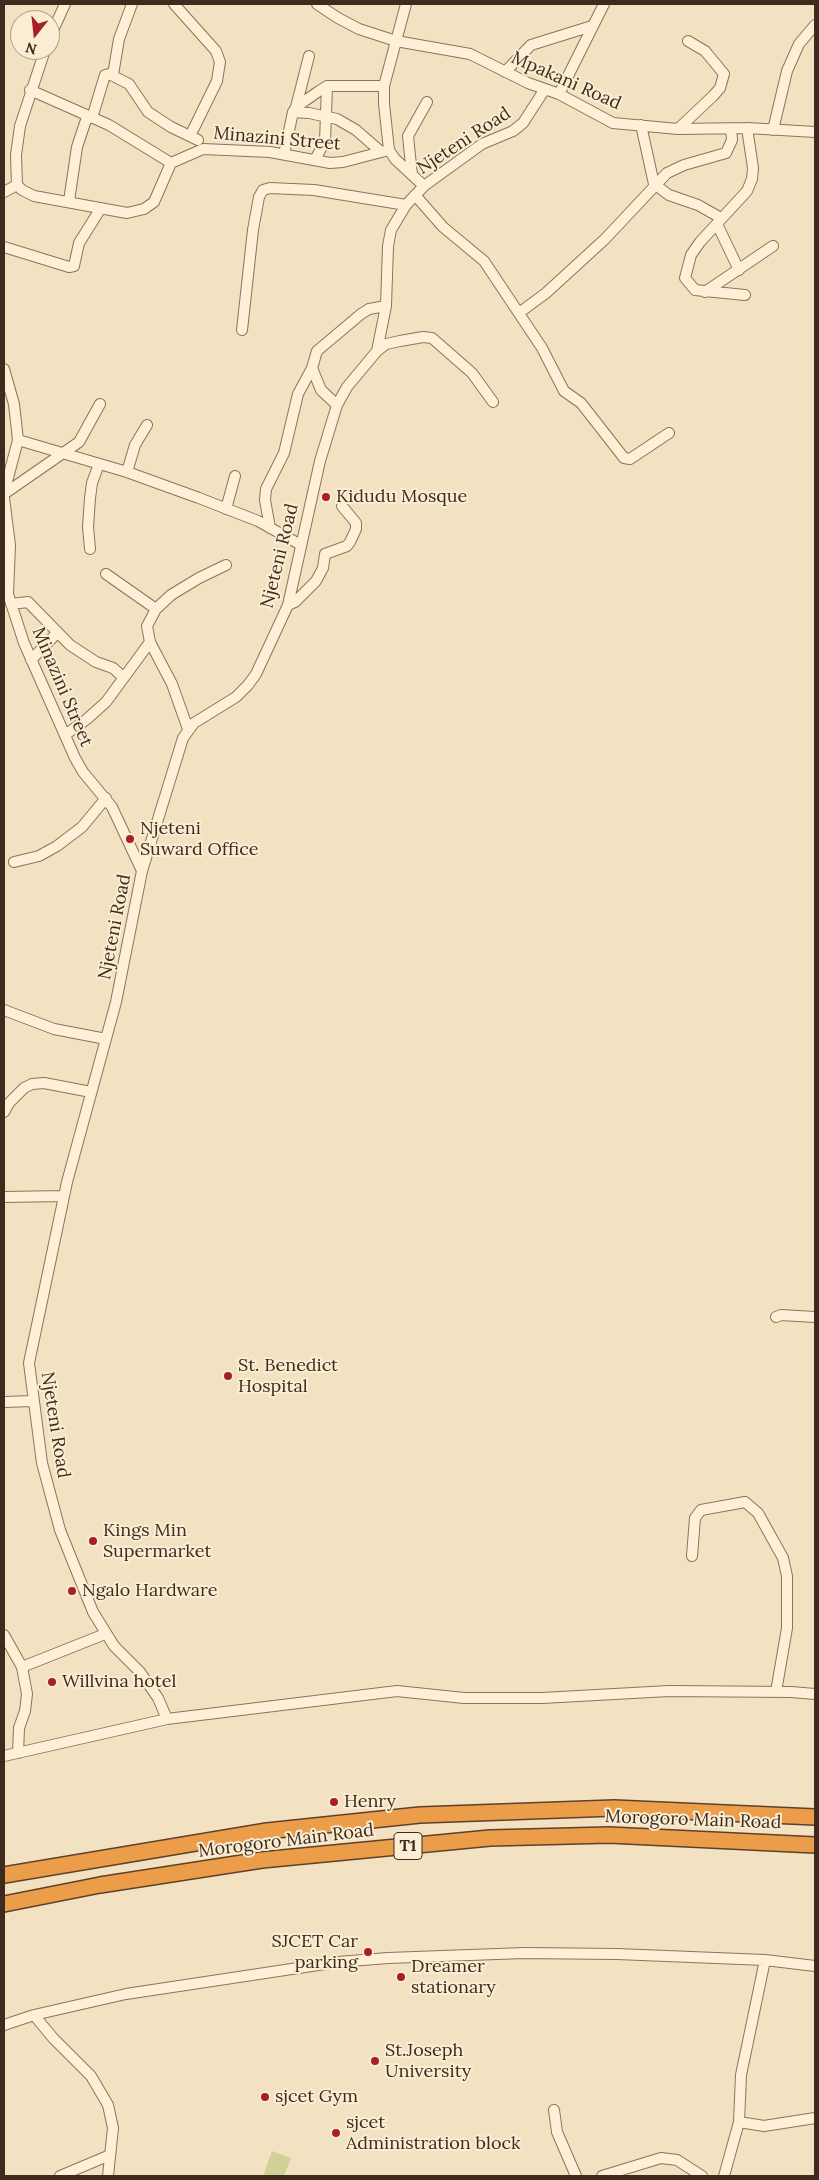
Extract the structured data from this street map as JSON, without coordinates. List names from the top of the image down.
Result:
{
  "streets": {
    "highway": ["Morogoro Main Road", "T1"],
    "street": ["Mpakani Road", "Minazini Street", "Njeteni Road"]
  },
  "crossings": [
    ["Mpakani Road", "Njeteni Road"],
    ["Minazini Street", "Njeteni Road"]
  ],
  "places": [
    "Kidudu Mosque",
    "Njeteni Suward Office",
    "St. Benedict Hospital",
    "Kings Min Supermarket",
    "Ngalo Hardware",
    "Willvina hotel",
    "Henry",
    "SJCET Car parking",
    "Dreamer stationary",
    "St.Joseph University",
    "sjcet Gym",
    "sjcet Administration block"
  ],
  "north": "bottom"
}
